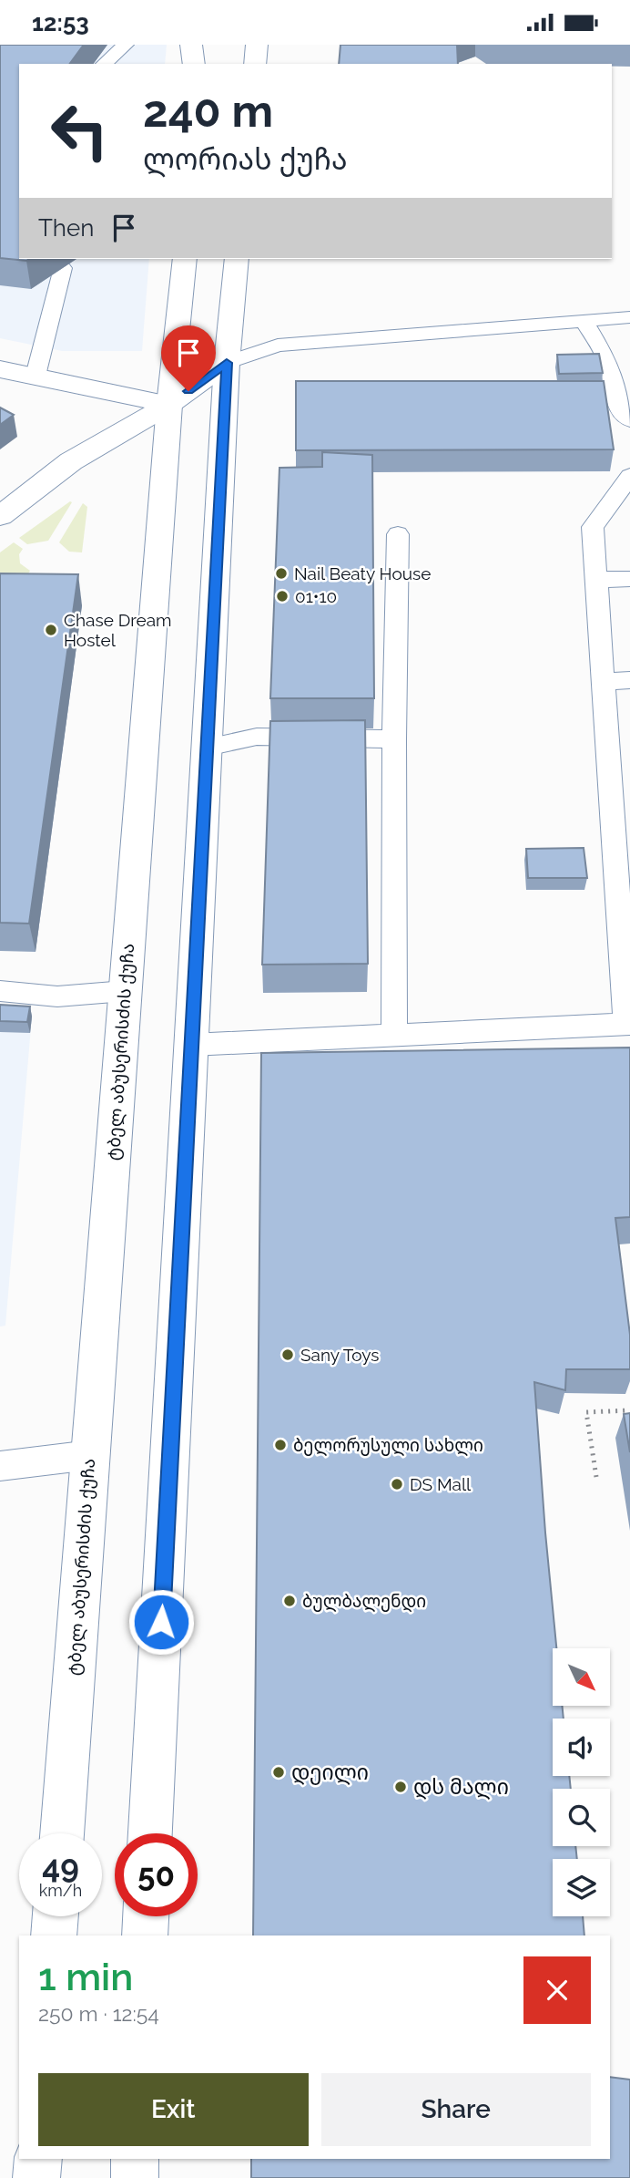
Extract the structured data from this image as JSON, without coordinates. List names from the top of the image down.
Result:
{
  "streets": {
    "main road": ["ტბელ აბუსერისძის ქუჩა"]
  },
  "places": [
    "Nail Beaty House",
    "01•10",
    "Chase Dream Hostel",
    "Sany Toys",
    "ბელორუსული სახლი",
    "DS Mall",
    "ბულბალენდი",
    "დეილი",
    "დს მალი"
  ],
  "north": "bottom right",
  "page": {
    "status": "12:53",
    "turn": ["240 m", "ლორიას ქუჩა"],
    "then": "Then",
    "speed": "49 km/h",
    "limit": "50",
    "heading": ["1 min", "250 m · 12:54"],
    "buttons": ["Exit", "Share"]
  }
}
